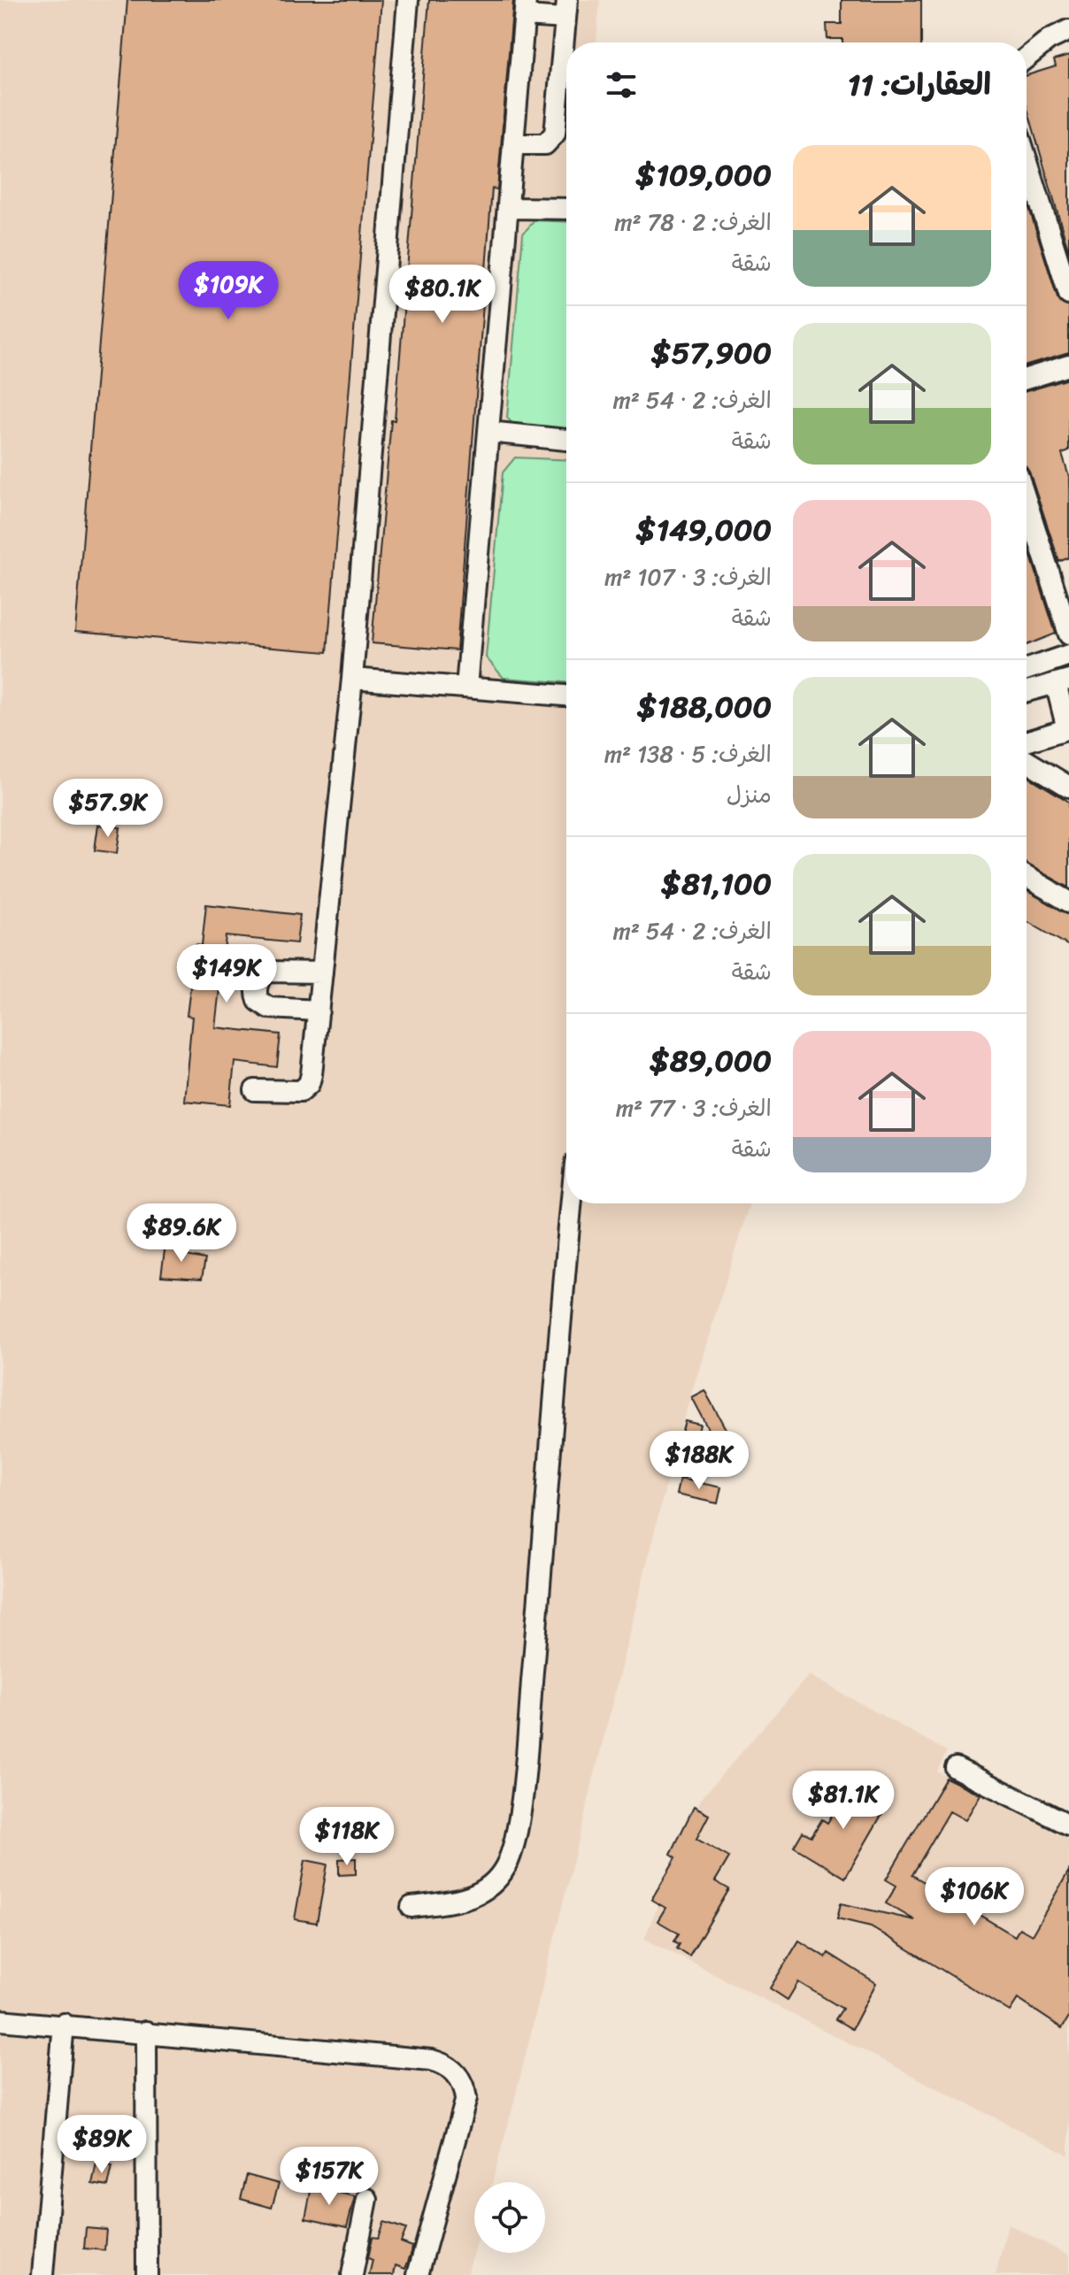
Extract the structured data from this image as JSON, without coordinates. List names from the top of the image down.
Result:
{
  "page": {
    "heading": "العقارات: 11",
    "list": [
      {
        "name": "$109,000",
        "note": "الغرف: 2 · 78 m² · شقة"
      },
      {
        "name": "$57,900",
        "note": "الغرف: 2 · 54 m² · شقة"
      },
      {
        "name": "$149,000",
        "note": "الغرف: 3 · 107 m² · شقة"
      },
      {
        "name": "$188,000",
        "note": "الغرف: 5 · 138 m² · منزل"
      },
      {
        "name": "$81,100",
        "note": "الغرف: 2 · 54 m² · شقة"
      },
      {
        "name": "$89,000",
        "note": "الغرف: 3 · 77 m² · شقة"
      }
    ],
    "price": [
      "$109K",
      "$80.1K",
      "$57.9K",
      "$149K",
      "$89.6K",
      "$188K",
      "$81.1K",
      "$118K",
      "$106K",
      "$89K",
      "$157K"
    ]
  }
}
